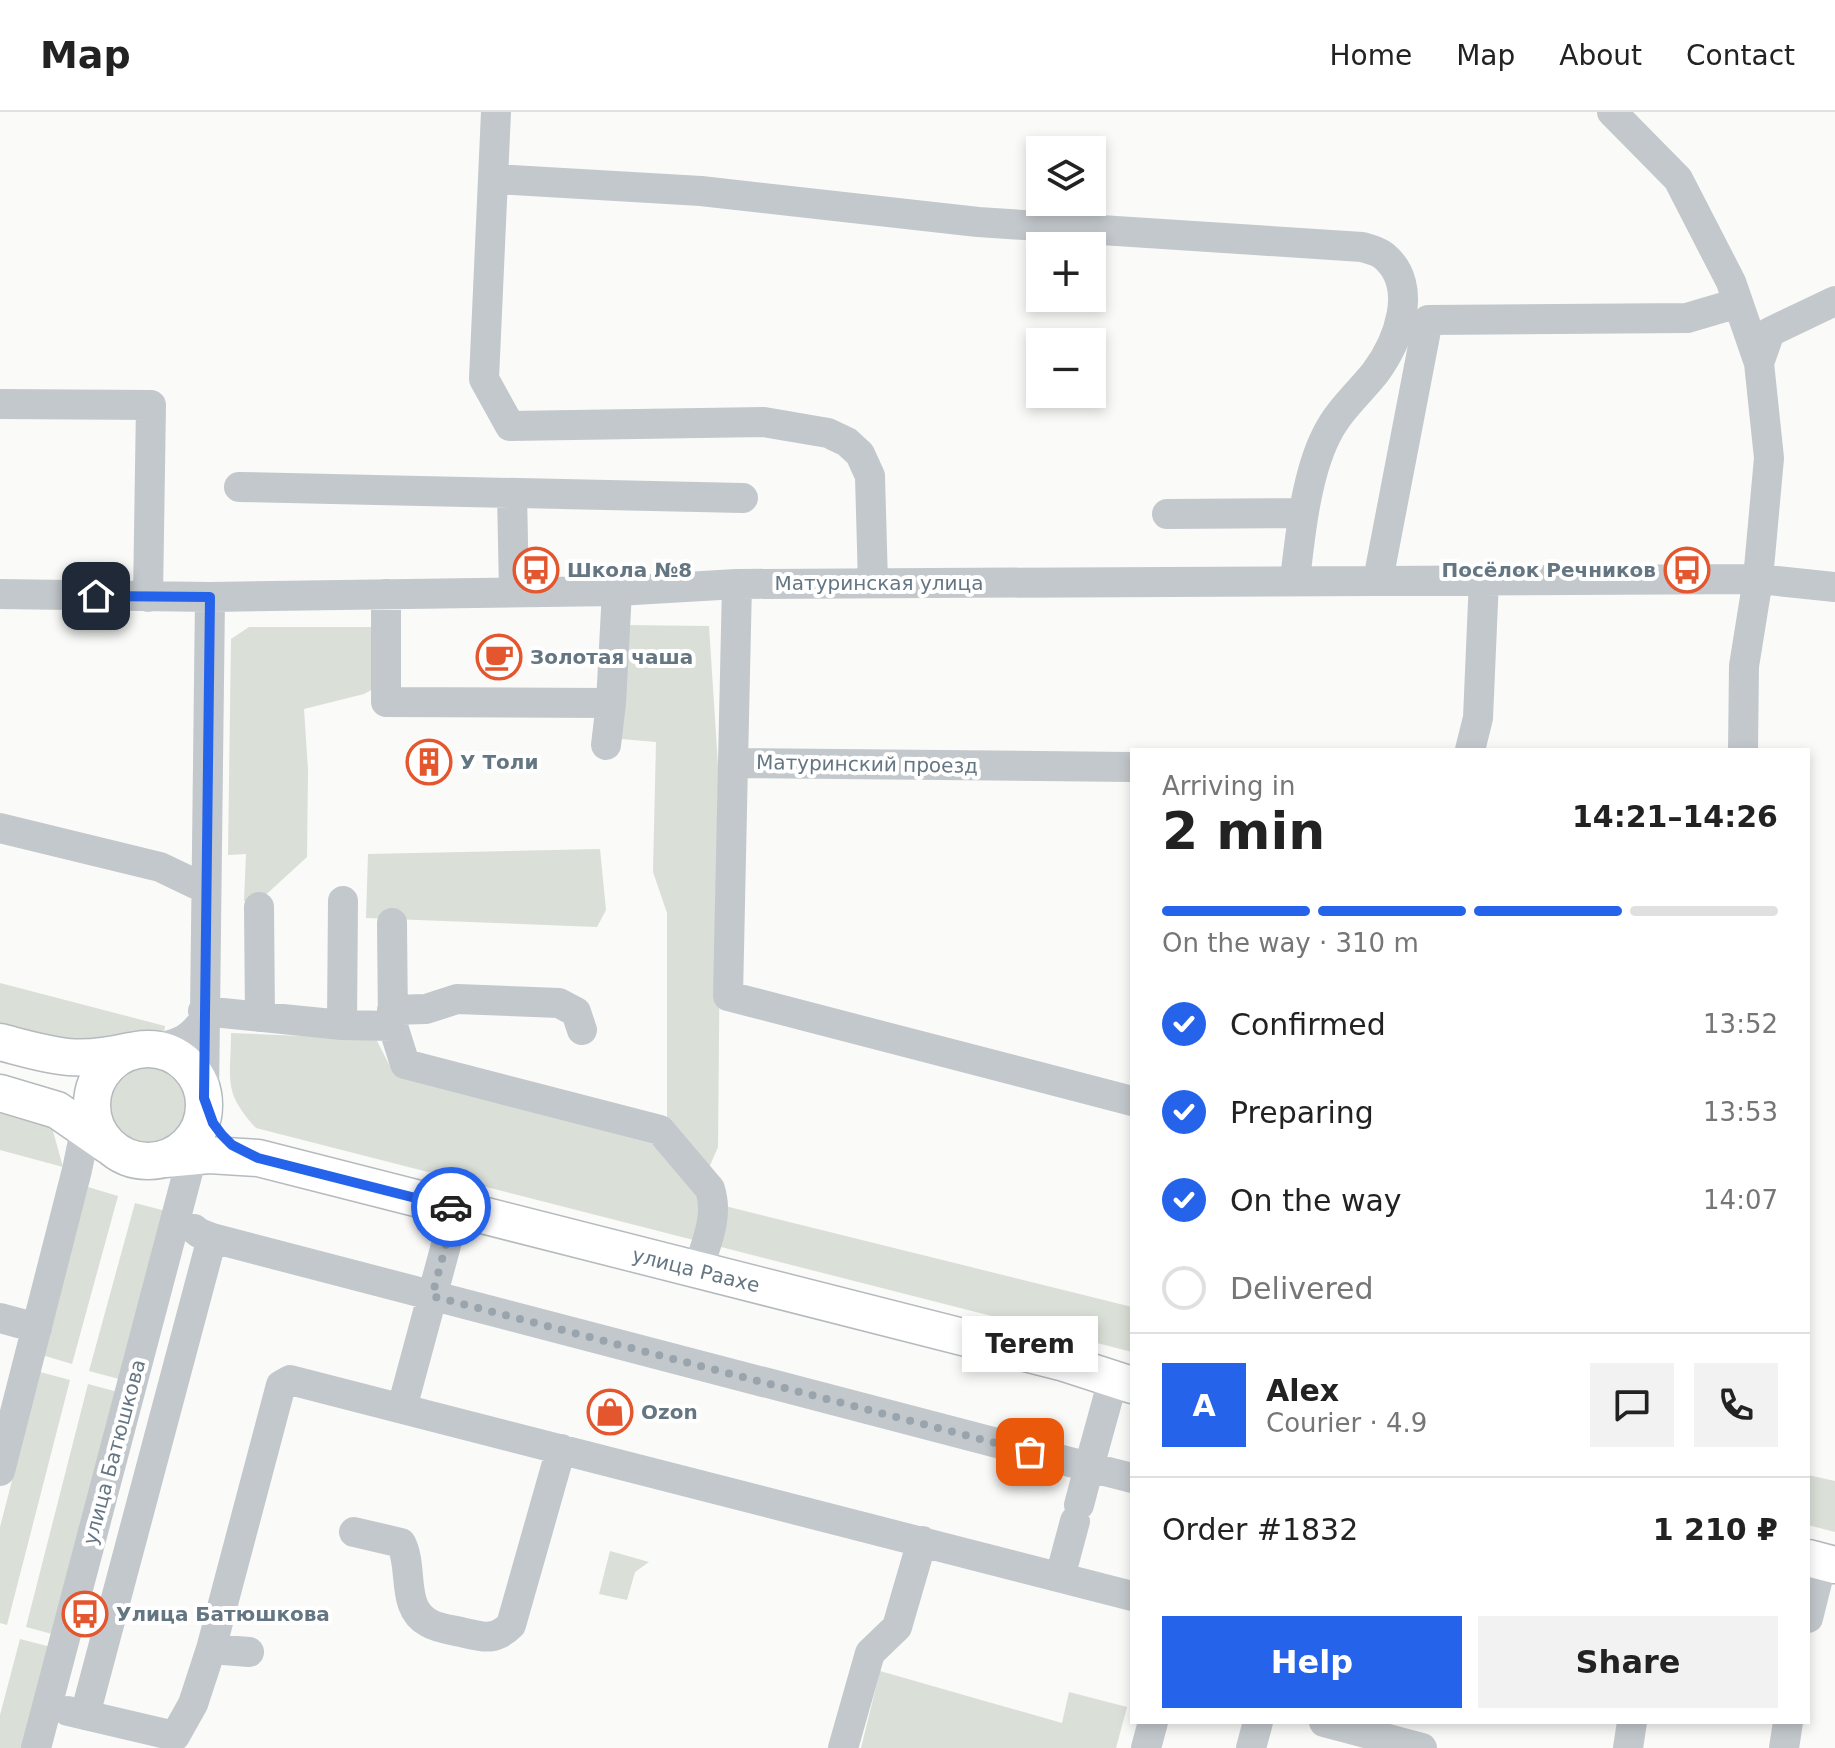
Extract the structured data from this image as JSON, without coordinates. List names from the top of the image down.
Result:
{
  "streets": {
    "main road": ["улица Раахе"],
    "street": ["Матуринская улица", "Матуринский проезд", "улица Батюшкова"]
  },
  "crossings": [
    ["Матуринская улица", "Матуринский проезд"],
    ["Матуринская улица", "улица Батюшкова"]
  ],
  "places": {
    "bus stop": ["Школа №8", "Посёлок Речников", "Улица Батюшкова"],
    "cafe": ["Золотая чаша"],
    "building": ["У Толи"],
    "shop": ["Ozon"],
    "other": ["Terem"]
  },
  "page": {
    "header": "Map",
    "nav": [
      "Home",
      "Map",
      "About",
      "Contact"
    ],
    "map_buttons": ["+", "−"],
    "heading": ["2 min", "Arriving in", "14:21–14:26"],
    "panel": [
      "Alex",
      "Courier · 4.9",
      "Order #1832",
      "1 210 ₽"
    ],
    "bar": "On the way · 310 m",
    "list": [
      ["Confirmed", "13:52"],
      ["Preparing", "13:53"],
      ["On the way", "14:07"],
      "Delivered"
    ],
    "bubble": "Terem",
    "round": "A",
    "buttons": ["Help", "Share"]
  }
}
